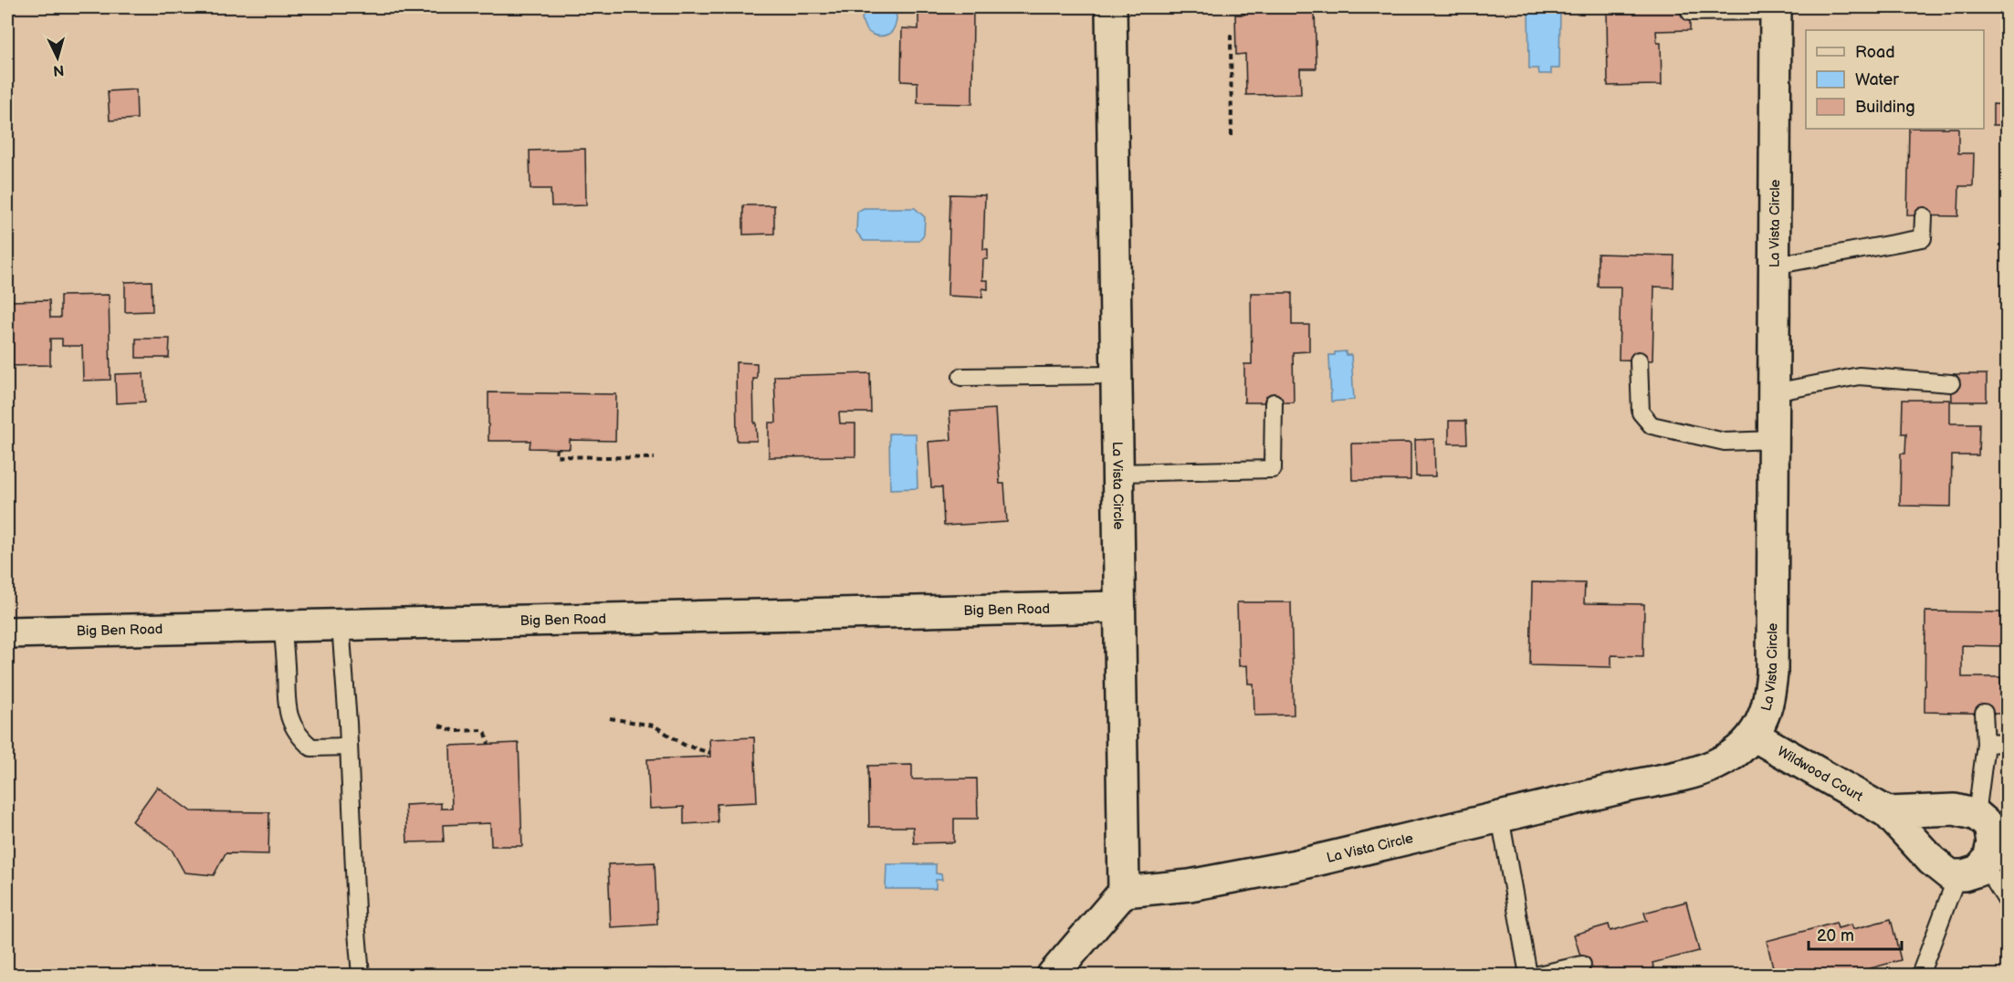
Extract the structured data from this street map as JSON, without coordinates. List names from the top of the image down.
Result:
{
  "streets": {
    "street": ["La Vista Circle", "Big Ben Road", "Wildwood Court"]
  },
  "crossings": [
    ["La Vista Circle", "Big Ben Road"],
    ["La Vista Circle", "Wildwood Court"]
  ],
  "legend": ["Road", "Water", "Building"],
  "scale_bar": "20 m",
  "north": "bottom"
}
